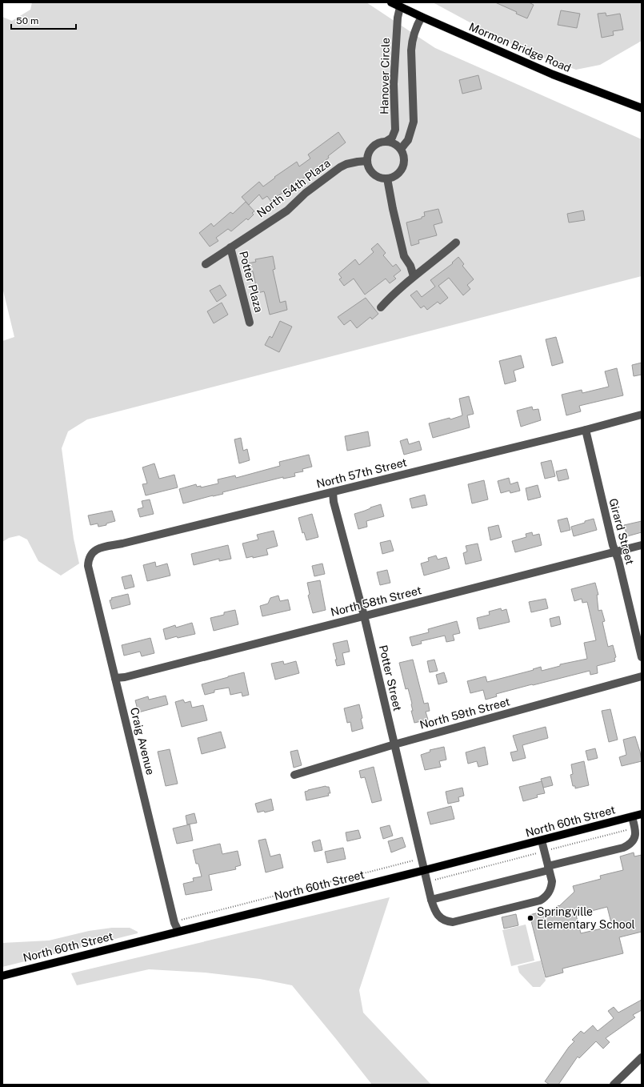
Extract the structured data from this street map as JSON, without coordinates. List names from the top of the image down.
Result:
{
  "streets": {
    "main road": ["Mormon Bridge Road", "North 60th Street"],
    "street": [
      "Hanover Circle",
      "North 54th Plaza",
      "Potter Plaza",
      "North 57th Street",
      "Girard Street",
      "North 58th Street",
      "Potter Street",
      "North 59th Street",
      "Craig Avenue"
    ]
  },
  "crossings": [
    ["Mormon Bridge Road", "Hanover Circle"],
    ["Hanover Circle", "North 54th Plaza"],
    ["North 54th Plaza", "Potter Plaza"],
    ["North 57th Street", "Girard Street"],
    ["North 57th Street", "Potter Street"],
    ["North 57th Street", "Craig Avenue"],
    ["Girard Street", "North 58th Street"],
    ["North 58th Street", "Potter Street"],
    ["North 58th Street", "Craig Avenue"],
    ["Potter Street", "North 59th Street"],
    ["Potter Street", "North 60th Street"],
    ["Craig Avenue", "North 60th Street"]
  ],
  "places": ["Springville Elementary School"],
  "scale_bar": "50 m"
}
